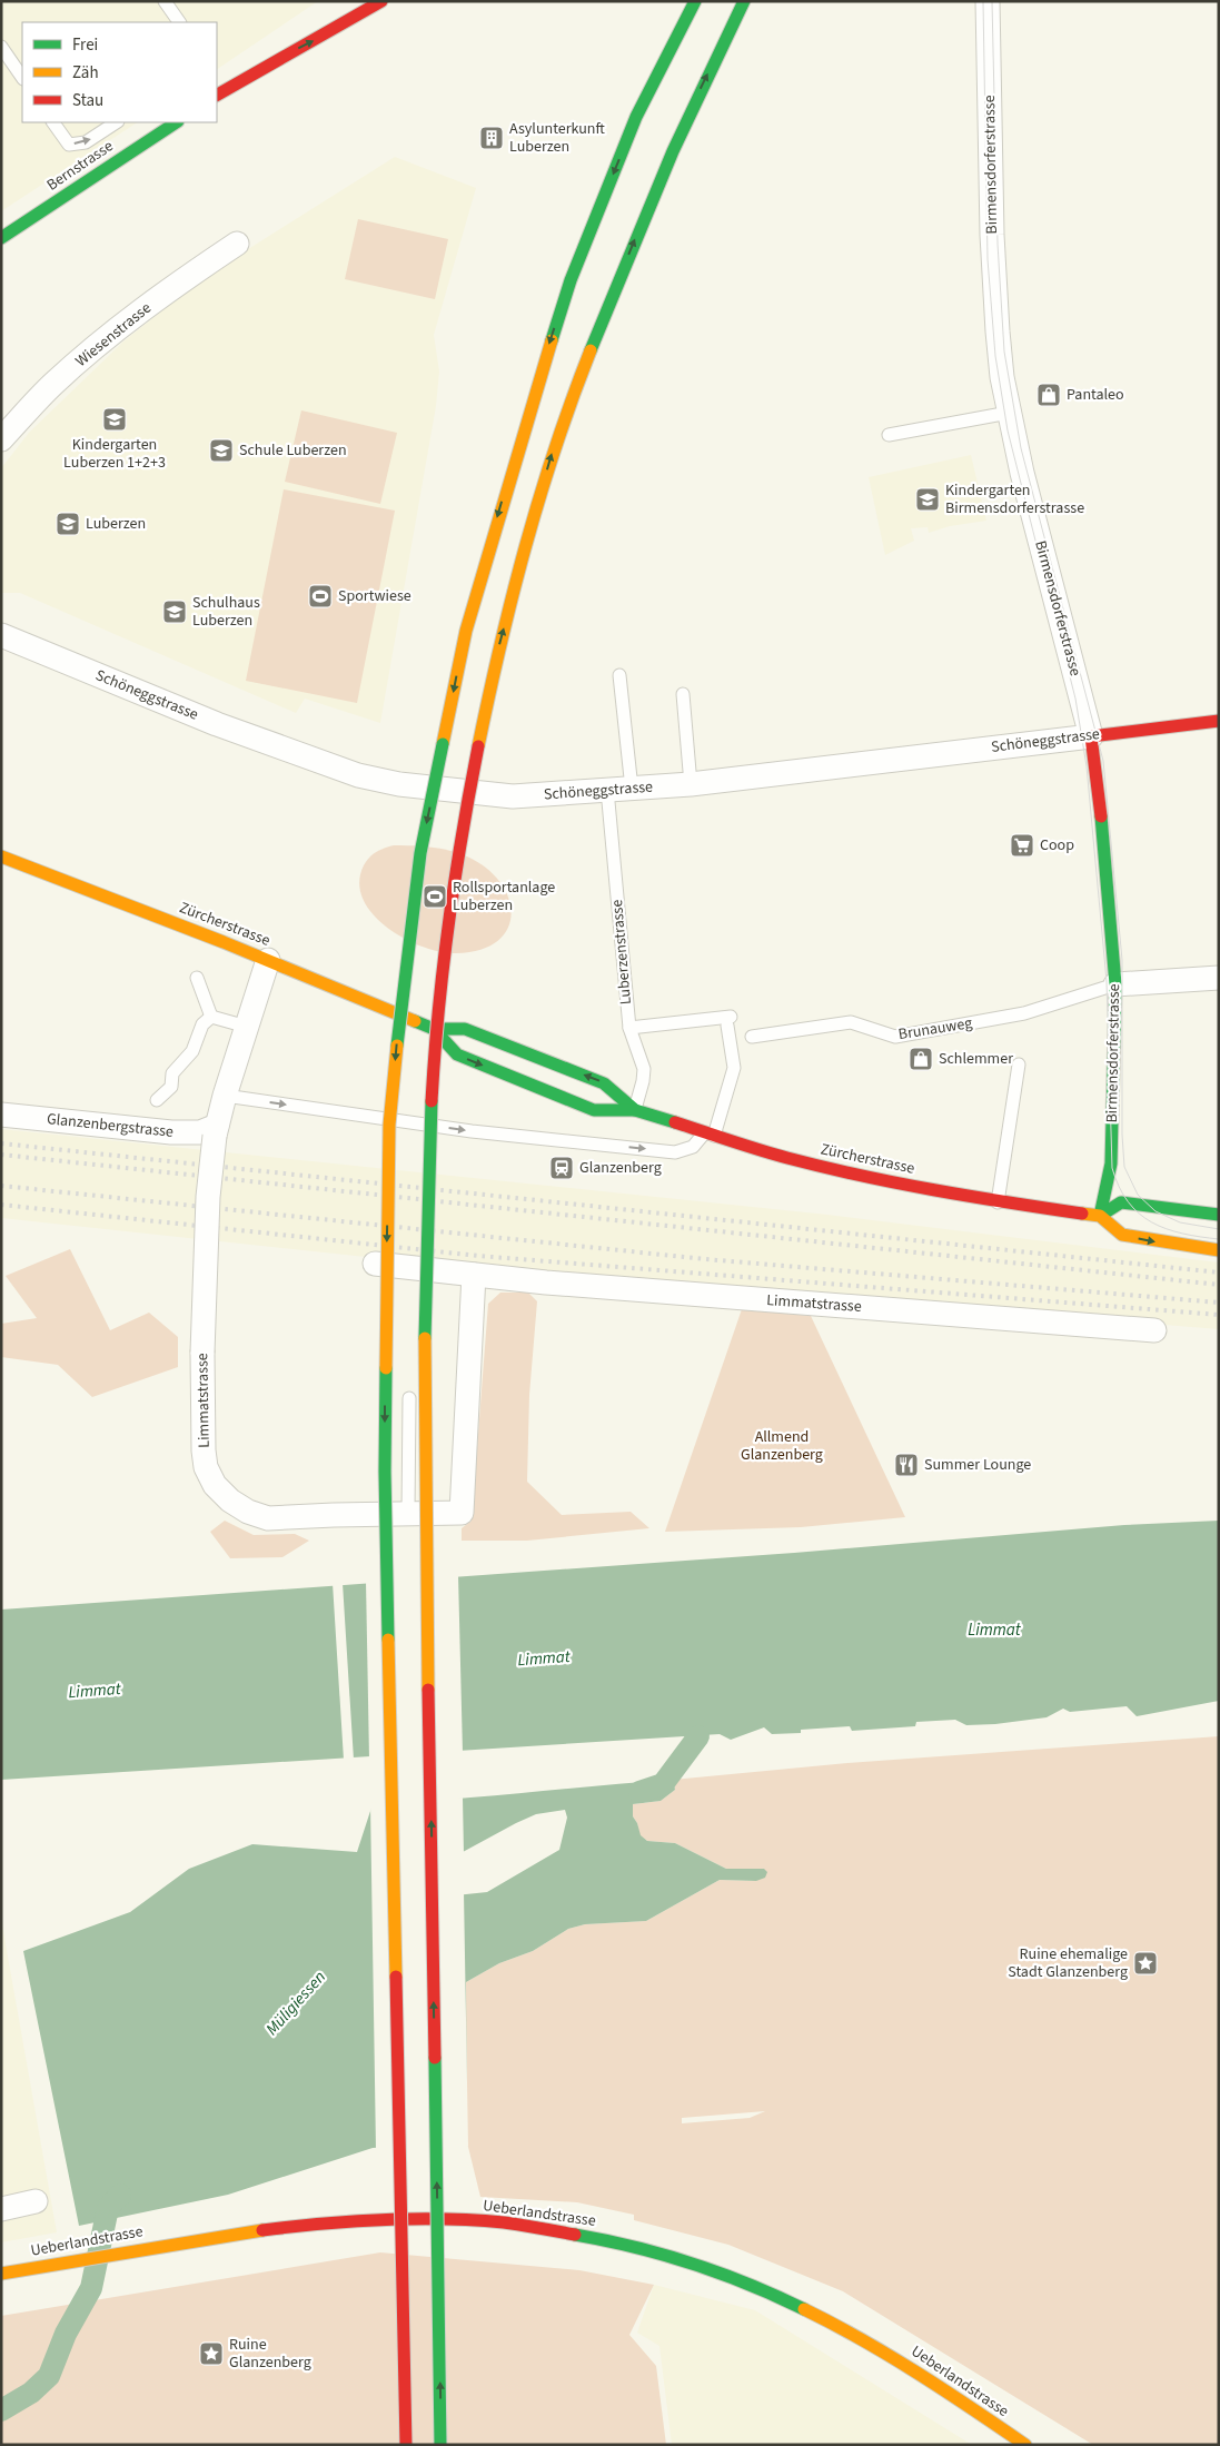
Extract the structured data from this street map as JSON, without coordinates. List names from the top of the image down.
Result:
{
  "streets": {
    "main road": [
      "Birmensdorferstrasse",
      "Bernstrasse",
      "Schöneggstrasse",
      "Zürcherstrasse",
      "Ueberlandstrasse"
    ],
    "street": ["Wiesenstrasse", "Glanzenbergstrasse", "Limmatstrasse"],
    "lane": ["Luberzenstrasse", "Brunauweg"]
  },
  "crossings": [
    ["Birmensdorferstrasse", "Schöneggstrasse"],
    ["Birmensdorferstrasse", "Zürcherstrasse"],
    ["Birmensdorferstrasse", "Brunauweg"],
    ["Schöneggstrasse", "Luberzenstrasse"],
    ["Zürcherstrasse", "Luberzenstrasse"],
    ["Zürcherstrasse", "Limmatstrasse"],
    ["Glanzenbergstrasse", "Limmatstrasse"]
  ],
  "water": ["Limmat", "Müligiessen"],
  "parks": ["Allmend Glanzenberg"],
  "places": {
    "building": ["Asylunterkunft Luberzen"],
    "shop": ["Pantaleo", "Schlemmer"],
    "school or university": [
      "Kindergarten Luberzen 1+2+3",
      "Schule Luberzen",
      "Kindergarten Birmensdorferstrasse",
      "Luberzen",
      "Schulhaus Luberzen"
    ],
    "sports": ["Sportwiese", "Rollsportanlage Luberzen"],
    "supermarket": ["Coop"],
    "station": ["Glanzenberg"],
    "restaurant": ["Summer Lounge"],
    "place": ["Ruine ehemalige Stadt Glanzenberg", "Ruine Glanzenberg"]
  },
  "legend": ["Frei", "Zäh", "Stau"]
}
